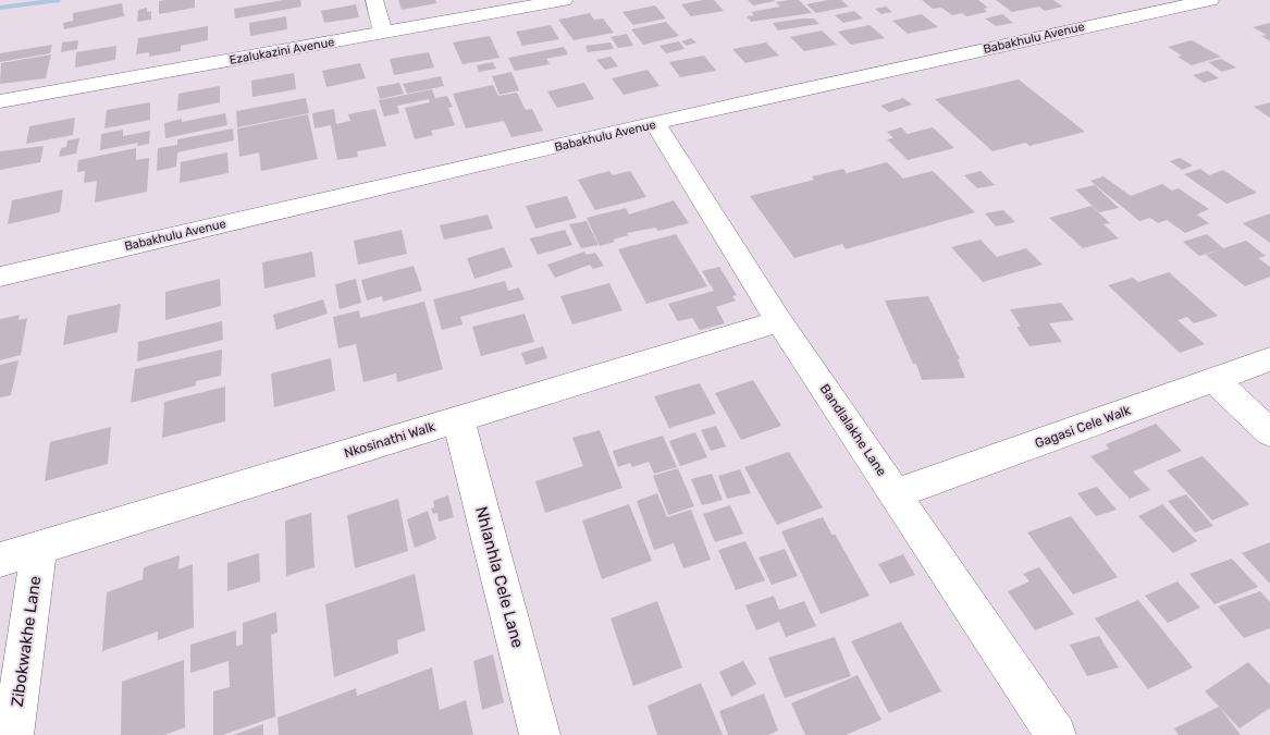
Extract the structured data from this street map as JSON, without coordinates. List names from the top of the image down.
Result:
{
  "streets": {
    "street": [
      "Babakhulu Avenue",
      "Ezalukazini Avenue",
      "Gagasi Cele Walk",
      "Bandlalakhe Lane",
      "Nkosinathi Walk",
      "Nhlanhla Cele Lane",
      "Zibokwakhe Lane"
    ]
  },
  "crossings": [
    ["Babakhulu Avenue", "Bandlalakhe Lane"],
    ["Gagasi Cele Walk", "Bandlalakhe Lane"],
    ["Bandlalakhe Lane", "Nkosinathi Walk"],
    ["Nkosinathi Walk", "Nhlanhla Cele Lane"],
    ["Nkosinathi Walk", "Zibokwakhe Lane"]
  ]
}
